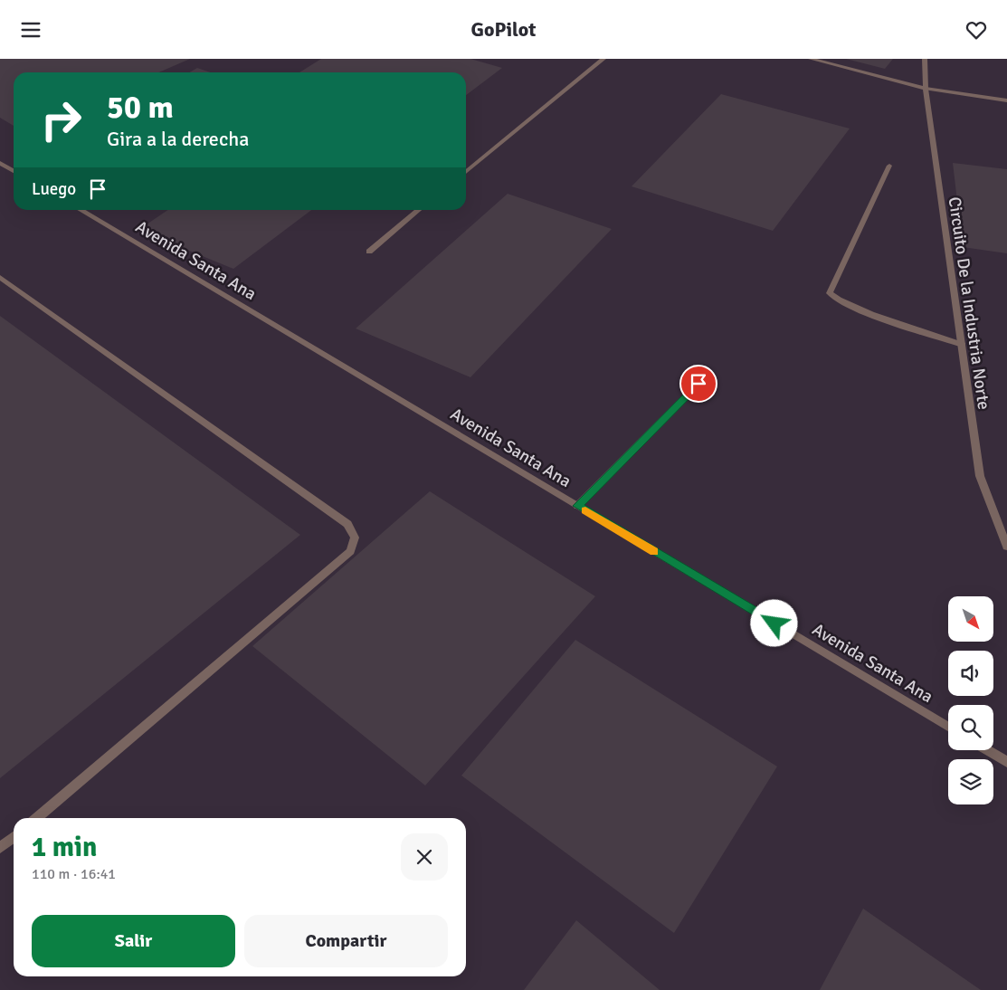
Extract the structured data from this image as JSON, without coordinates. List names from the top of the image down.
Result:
{
  "streets": {
    "street": ["Avenida Santa Ana", "Circuito De la Industria Norte"]
  },
  "north": "bottom right",
  "page": {
    "header": "GoPilot",
    "turn": ["50 m", "Gira a la derecha"],
    "then": "Luego",
    "heading": ["1 min", "110 m · 16:41"],
    "buttons": ["Salir", "Compartir"]
  }
}
